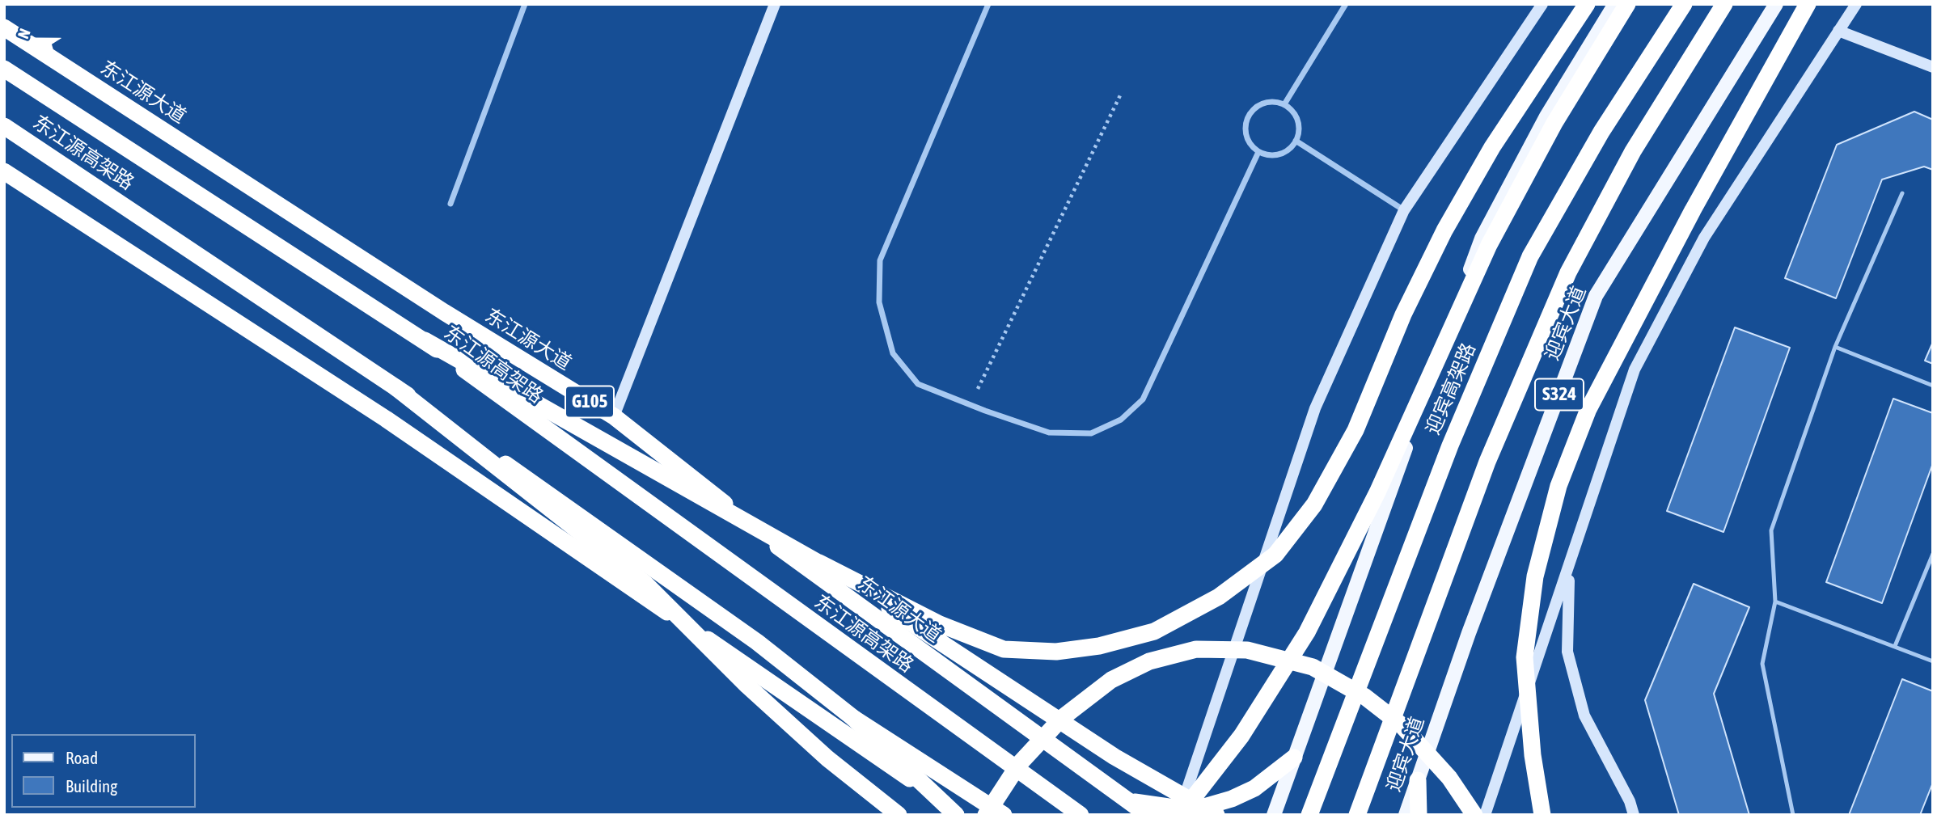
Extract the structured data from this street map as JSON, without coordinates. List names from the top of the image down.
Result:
{
  "streets": {
    "highway": [
      "东江源大道",
      "东江源高架路",
      "迎宾高架路",
      "G105"
    ],
    "main road": ["迎宾大道", "S324"]
  },
  "legend": ["Road", "Building"],
  "north": "left"
}
